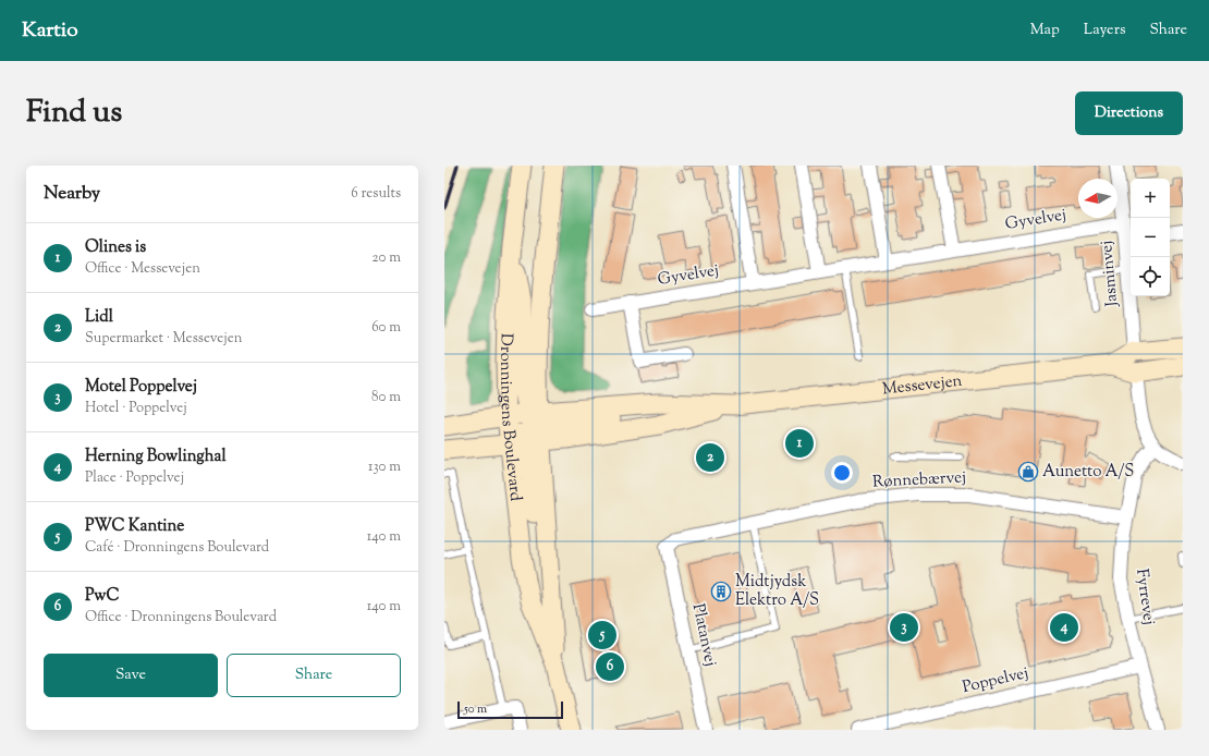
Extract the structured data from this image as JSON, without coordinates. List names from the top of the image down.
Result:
{
  "streets": {
    "main road": ["Messevejen", "Dronningens Boulevard"],
    "street": [
      "Gyvelvej",
      "Jasminvej",
      "Rønnebærvej",
      "Fyrrevej",
      "Platanvej",
      "Poppelvej"
    ]
  },
  "crossings": [
    ["Gyvelvej", "Jasminvej"],
    ["Jasminvej", "Messevejen"],
    ["Messevejen", "Dronningens Boulevard"],
    ["Rønnebærvej", "Fyrrevej"],
    ["Rønnebærvej", "Platanvej"],
    ["Fyrrevej", "Poppelvej"]
  ],
  "places": {
    "shop": ["Aunetto A/S"],
    "building": ["Midtjydsk Elektro A/S"]
  },
  "scale_bar": "50 m",
  "north": "left",
  "page": {
    "header": "Kartio",
    "nav": ["Map", "Layers", "Share"],
    "title": "Find us",
    "buttons": [
      "Directions",
      ["Save", "Share"]
    ],
    "heading": ["Nearby", "6 results"],
    "map_buttons": ["+", "−"],
    "list": [
      {
        "mark": "1",
        "name": "Olines is",
        "note": "Office · Messevejen",
        "value": "20 m"
      },
      {
        "mark": "2",
        "name": "Lidl",
        "note": "Supermarket · Messevejen",
        "value": "60 m"
      },
      {
        "mark": "3",
        "name": "Motel Poppelvej",
        "note": "Hotel · Poppelvej",
        "value": "80 m"
      },
      {
        "mark": "4",
        "name": "Herning Bowlinghal",
        "note": "Place · Poppelvej",
        "value": "130 m"
      },
      {
        "mark": "5",
        "name": "PWC Kantine",
        "note": "Café · Dronningens Boulevard",
        "value": "140 m"
      },
      {
        "mark": "6",
        "name": "PwC",
        "note": "Office · Dronningens Boulevard",
        "value": "140 m"
      }
    ],
    "pins": [
      "1",
      "2",
      "3",
      "4",
      "5",
      "6"
    ],
    "scale": "50 m"
  }
}
